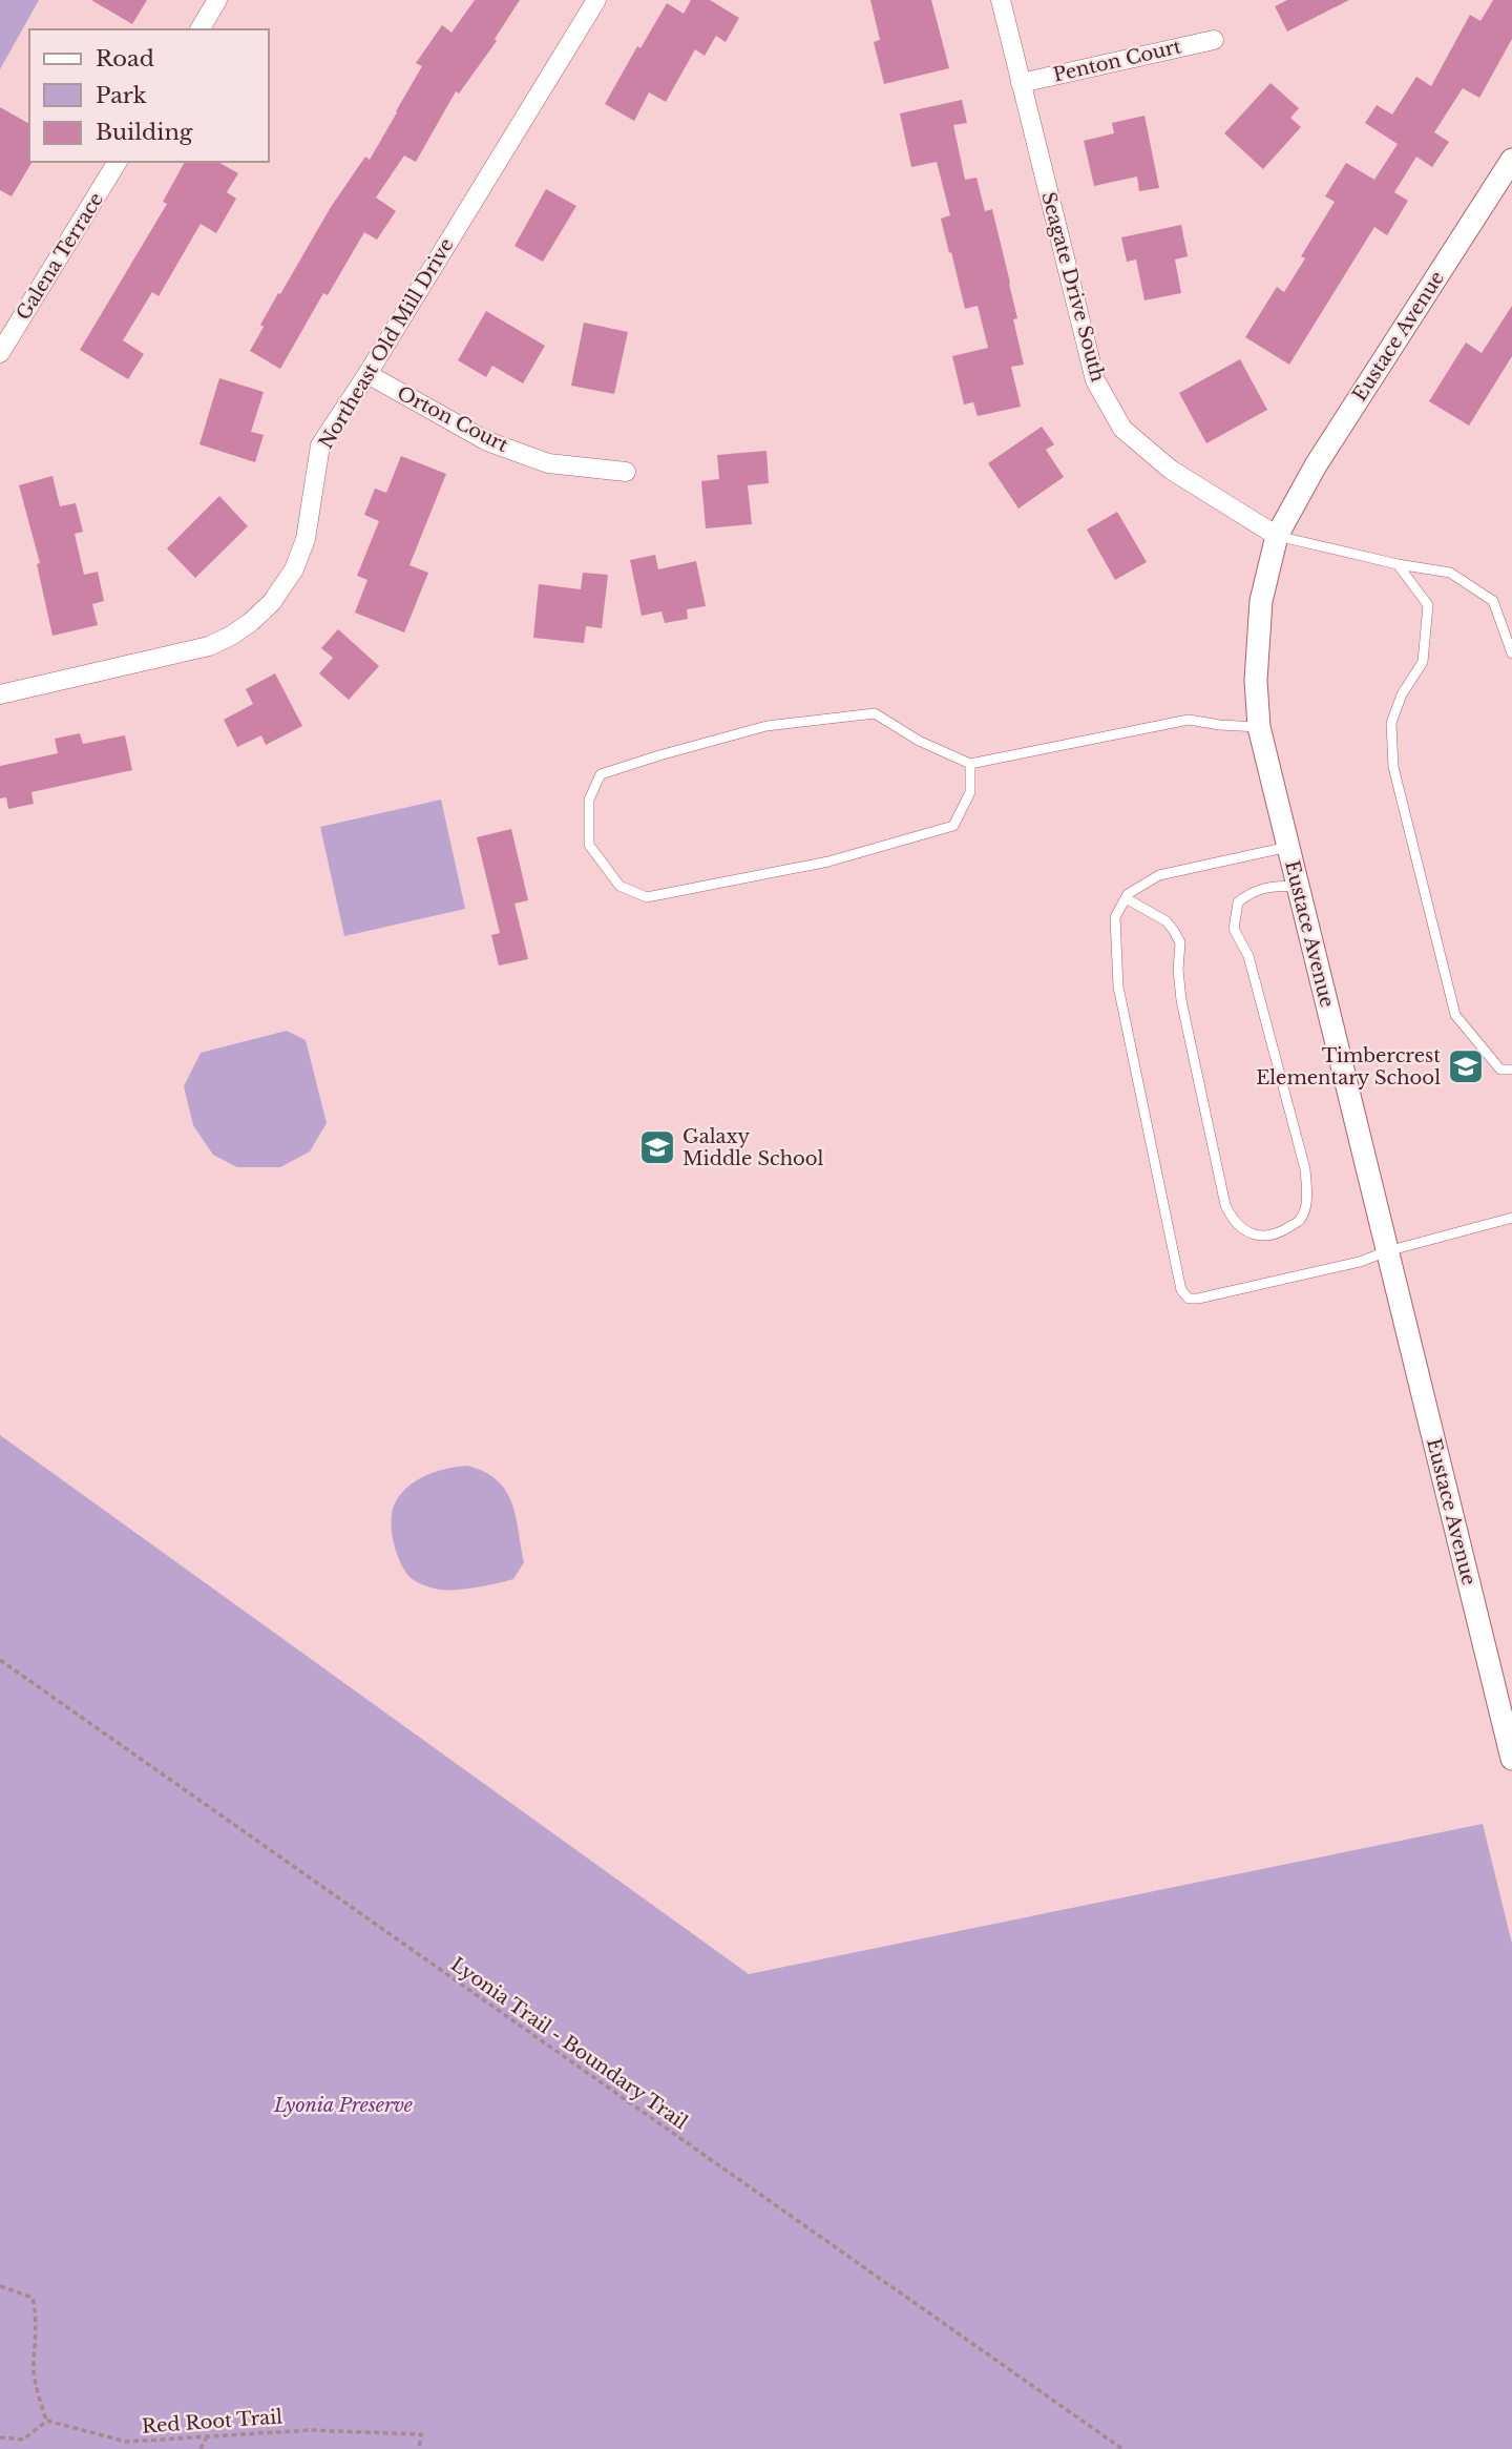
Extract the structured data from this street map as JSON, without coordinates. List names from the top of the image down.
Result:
{
  "streets": {
    "street": [
      "Penton Court",
      "Galena Terrace",
      "Seagate Drive South",
      "Eustace Avenue",
      "Northeast Old Mill Drive",
      "Orton Court"
    ],
    "path": ["Lyonia Trail - Boundary Trail", "Red Root Trail"]
  },
  "crossings": [
    ["Penton Court", "Seagate Drive South"],
    ["Seagate Drive South", "Eustace Avenue"],
    ["Northeast Old Mill Drive", "Orton Court"]
  ],
  "parks": ["Lyonia Preserve"],
  "places": {
    "school or university": ["Timbercrest Elementary School", "Galaxy Middle School"]
  },
  "legend": ["Road", "Park", "Building"]
}
